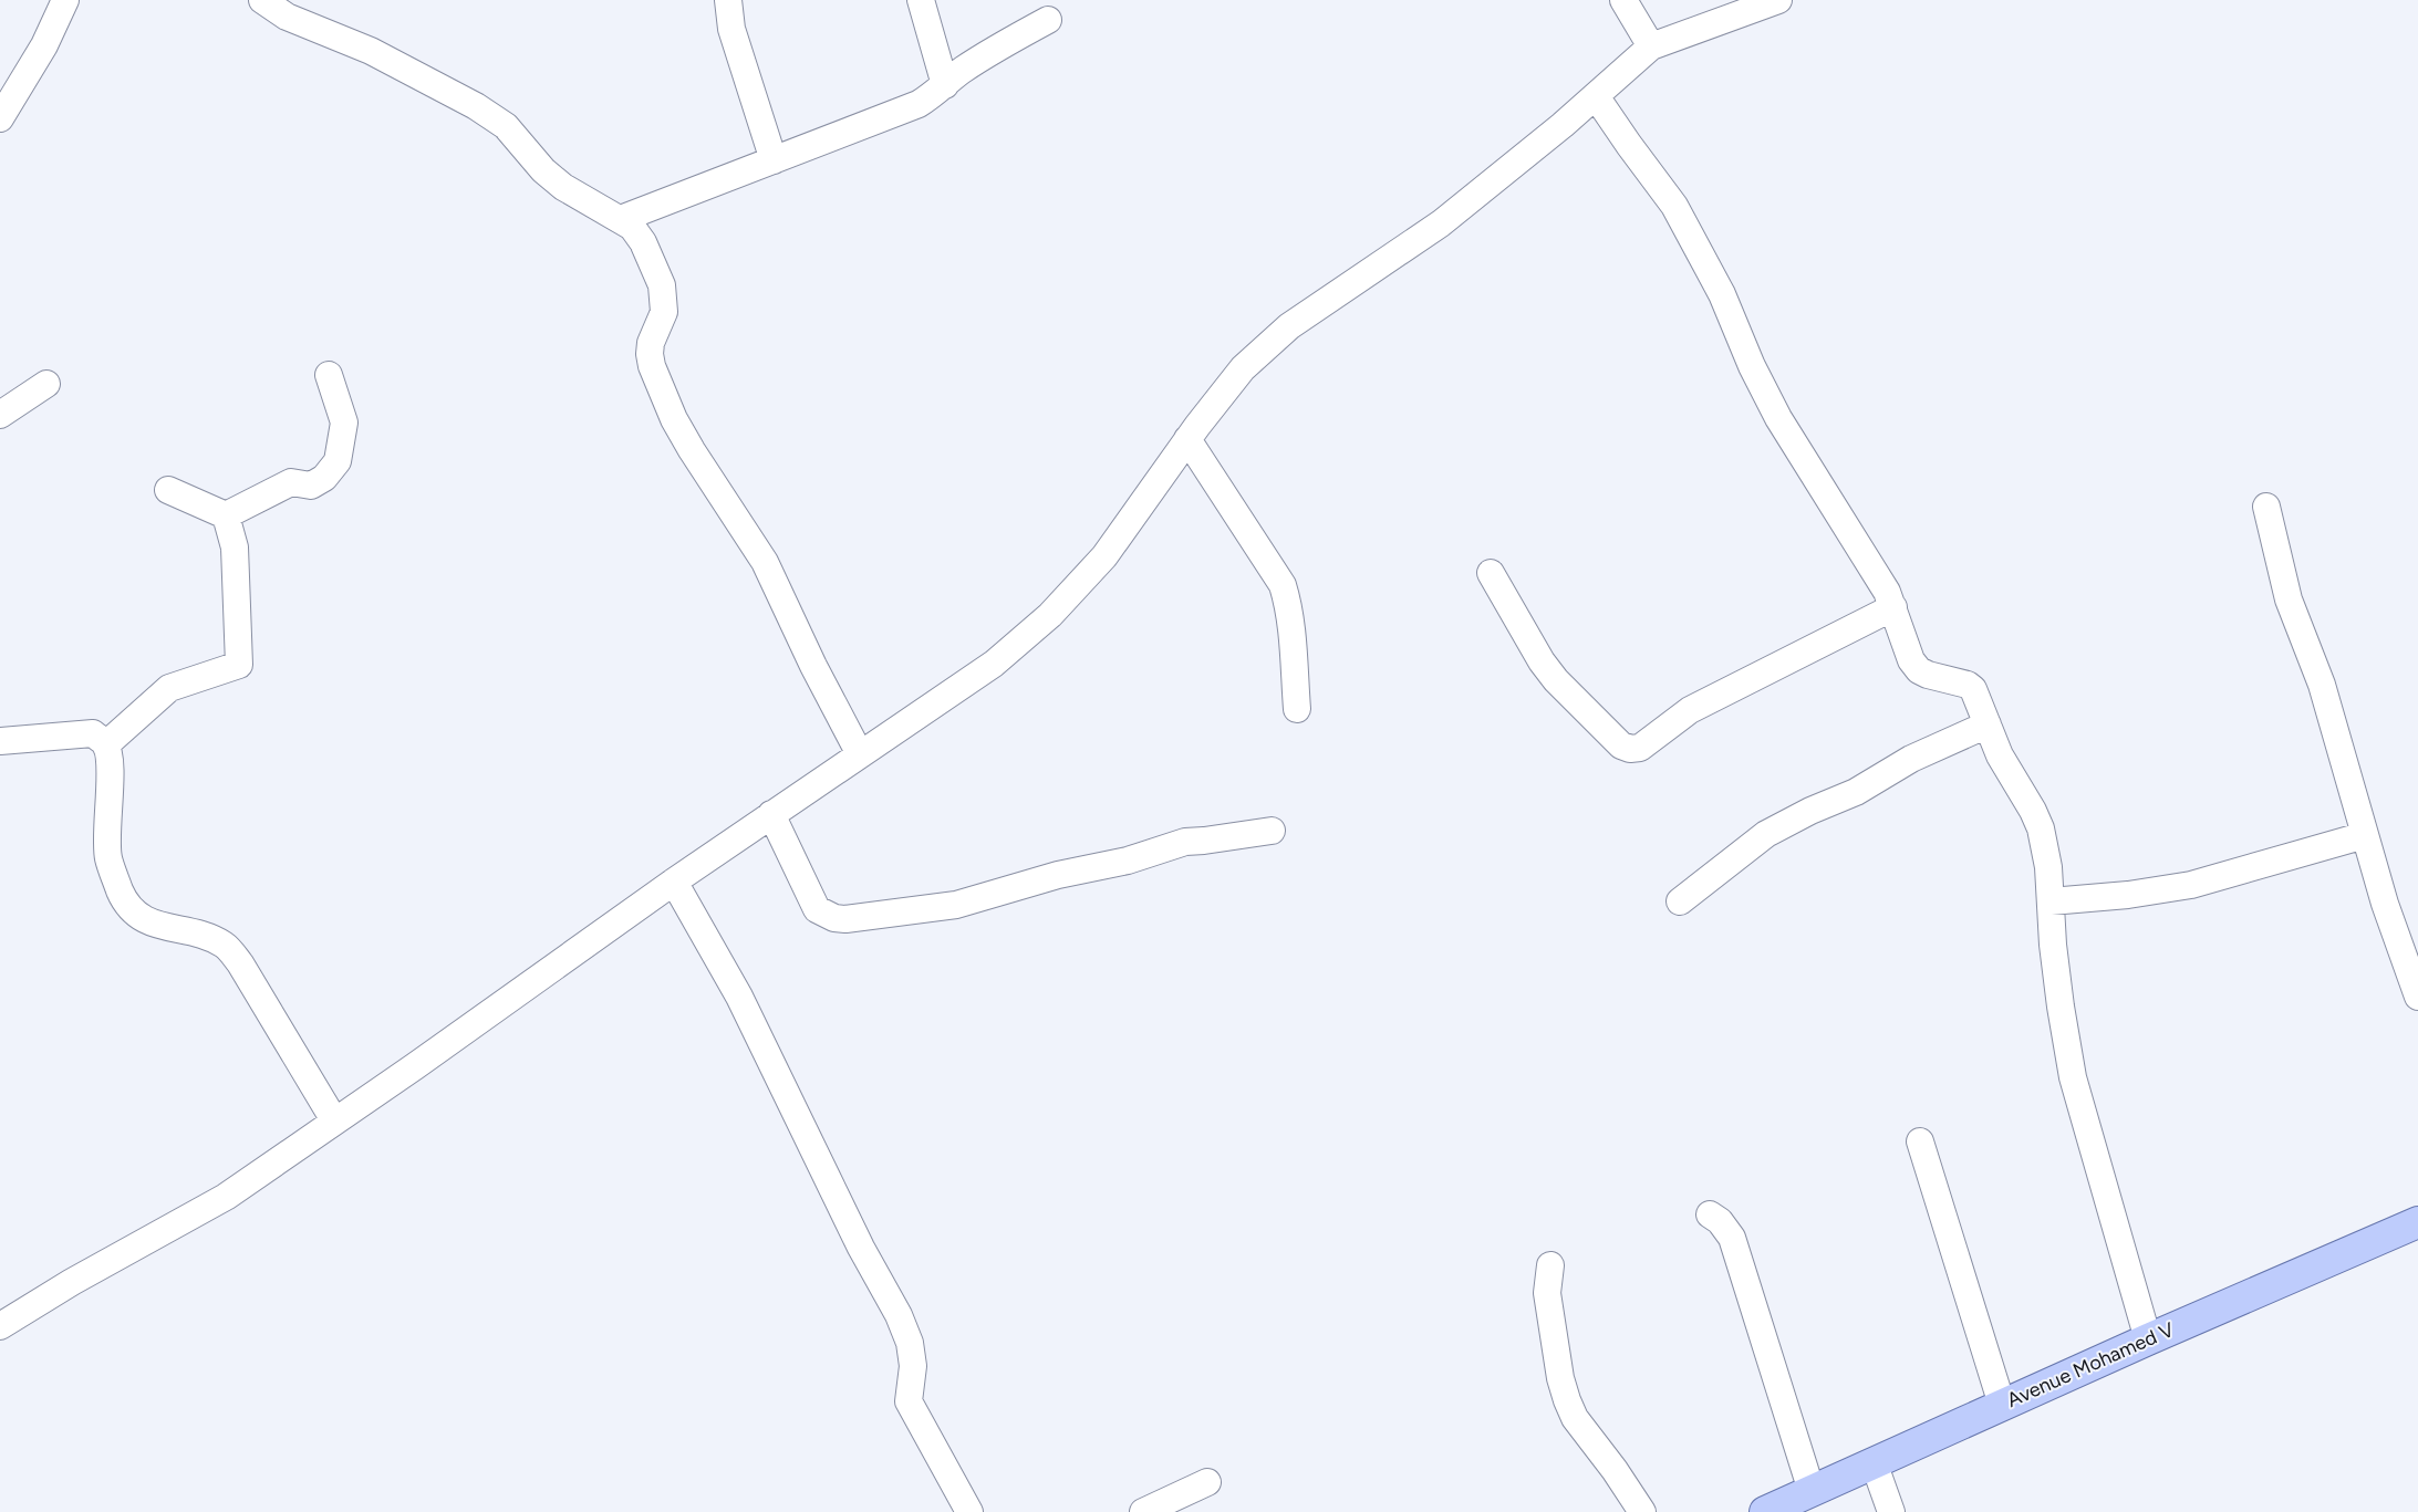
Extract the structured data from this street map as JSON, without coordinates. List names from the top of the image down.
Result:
{
  "streets": {
    "main road": ["Avenue Mohamed V"]
  }
}
